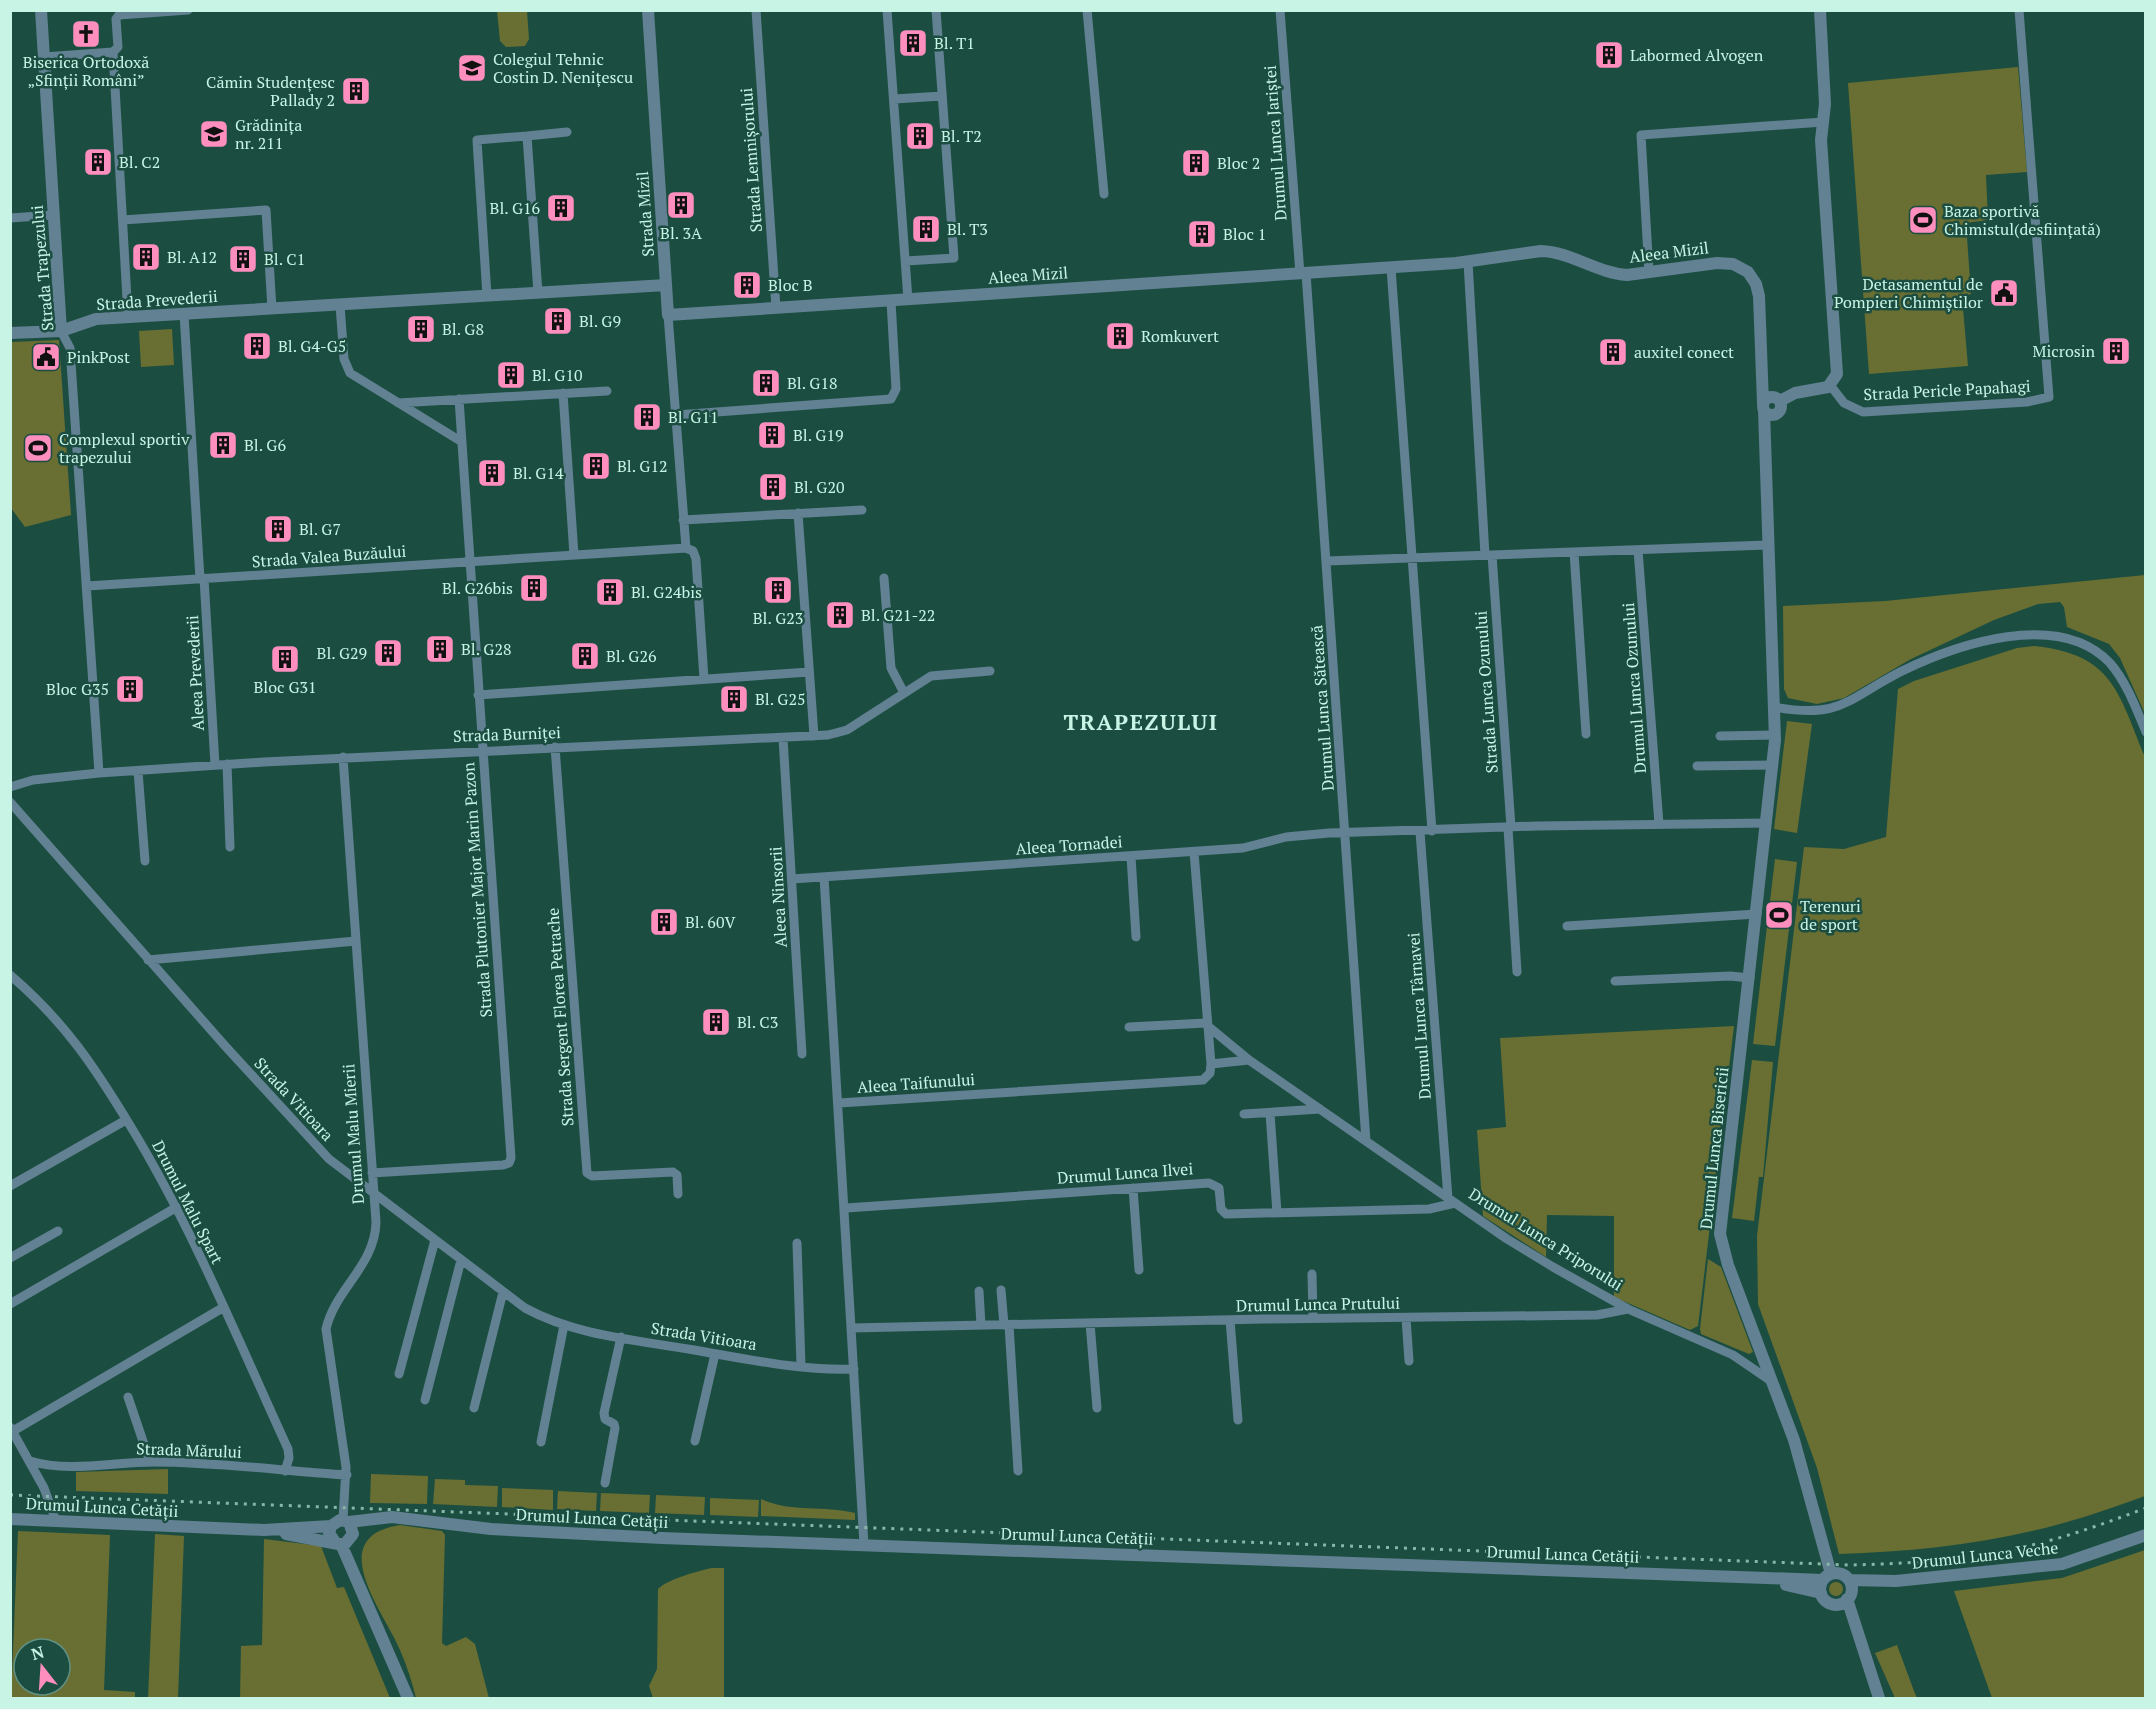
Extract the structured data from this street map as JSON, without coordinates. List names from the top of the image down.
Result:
{
  "streets": {
    "street": [
      "Drumul Lunca Jariștei",
      "Strada Lemnișorului",
      "Strada Mizil",
      "Aleea Mizil",
      "Strada Trapezului",
      "Strada Prevederii",
      "Strada Pericle Papahagi",
      "Strada Valea Buzăului",
      "Aleea Prevederii",
      "Drumul Lunca Ozunului",
      "Strada Lunca Ozunului",
      "Drumul Lunca Sătească",
      "Strada Burniței",
      "Aleea Tornadei",
      "Strada Plutonier Major Marin Pazon",
      "Aleea Ninsorii",
      "Drumul Lunca Târnavei",
      "Strada Sergent Florea Petrache",
      "Aleea Taifunului",
      "Strada Vitioara",
      "Drumul Malu Mierii",
      "Drumul Lunca Bisericii",
      "Drumul Lunca Ilvei",
      "Drumul Malu Spart",
      "Drumul Lunca Priporului",
      "Drumul Lunca Prutului",
      "Strada Mărului",
      "Drumul Lunca Cetății",
      "Drumul Lunca Veche"
    ]
  },
  "crossings": [
    ["Drumul Lunca Jariștei", "Aleea Mizil"],
    ["Drumul Lunca Jariștei", "Drumul Lunca Sătească"],
    ["Strada Lemnișorului", "Aleea Mizil"],
    ["Strada Mizil", "Aleea Mizil"],
    ["Strada Mizil", "Strada Prevederii"],
    ["Strada Mizil", "Strada Valea Buzăului"],
    ["Aleea Mizil", "Strada Lunca Ozunului"],
    ["Aleea Mizil", "Drumul Lunca Sătească"],
    ["Strada Trapezului", "Strada Prevederii"],
    ["Strada Trapezului", "Strada Valea Buzăului"],
    ["Strada Trapezului", "Strada Burniței"],
    ["Strada Prevederii", "Aleea Prevederii"],
    ["Strada Valea Buzăului", "Aleea Prevederii"],
    ["Strada Valea Buzăului", "Strada Plutonier Major Marin Pazon"],
    ["Aleea Prevederii", "Strada Burniței"],
    ["Drumul Lunca Sătească", "Aleea Tornadei"],
    ["Drumul Lunca Sătească", "Drumul Lunca Priporului"],
    ["Strada Burniței", "Strada Plutonier Major Marin Pazon"],
    ["Strada Burniței", "Aleea Ninsorii"],
    ["Strada Burniței", "Strada Sergent Florea Petrache"],
    ["Strada Burniței", "Drumul Malu Mierii"],
    ["Aleea Tornadei", "Aleea Ninsorii"],
    ["Aleea Tornadei", "Aleea Taifunului"],
    ["Strada Plutonier Major Marin Pazon", "Drumul Malu Mierii"],
    ["Drumul Lunca Târnavei", "Drumul Lunca Ilvei"],
    ["Drumul Lunca Târnavei", "Drumul Lunca Priporului"],
    ["Strada Vitioara", "Drumul Malu Mierii"],
    ["Drumul Malu Mierii", "Strada Mărului"],
    ["Drumul Malu Mierii", "Drumul Lunca Cetății"],
    ["Drumul Lunca Bisericii", "Drumul Lunca Priporului"],
    ["Drumul Lunca Ilvei", "Drumul Lunca Priporului"],
    ["Drumul Malu Spart", "Strada Mărului"],
    ["Drumul Lunca Priporului", "Drumul Lunca Prutului"],
    ["Drumul Lunca Cetății", "Drumul Lunca Veche"]
  ],
  "districts": ["TRAPEZULUI"],
  "places": {
    "church": ["Biserica Ortodoxă „Sfinții Români”"],
    "building": [
      "Bl. T1",
      "Labormed Alvogen",
      "Cămin Studențesc Pallady 2",
      "Bl. T2",
      "Bl. C2",
      "Bloc 2",
      "Bl. 3A",
      "Bl. G16",
      "Bl. T3",
      "Bloc 1",
      "Bl. A12",
      "Bl. C1",
      "Bloc B",
      "Bl. G9",
      "Bl. G8",
      "Romkuvert",
      "Bl. G4-G5",
      "Microsin",
      "auxitel conect",
      "Bl. G10",
      "Bl. G18",
      "Bl. G11",
      "Bl. G19",
      "Bl. G6",
      "Bl. G12",
      "Bl. G14",
      "Bl. G20",
      "Bl. G7",
      "Bl. G26bis",
      "Bl. G23",
      "Bl. G24bis",
      "Bl. G21-22",
      "Bl. G28",
      "Bl. G29",
      "Bl. G26",
      "Bloc G31",
      "Bloc G35",
      "Bl. G25",
      "Bl. 60V",
      "Bl. C3"
    ],
    "school or university": ["Colegiul Tehnic Costin D. Nenițescu", "Grădinița nr. 211"],
    "sports": ["Baza sportivă Chimistul(desființată)", "Complexul sportiv trapezului", "Terenuri de sport"],
    "public building": ["Detasamentul de Pompieri Chimiștilor", "PinkPost"]
  },
  "north": "top"
}
